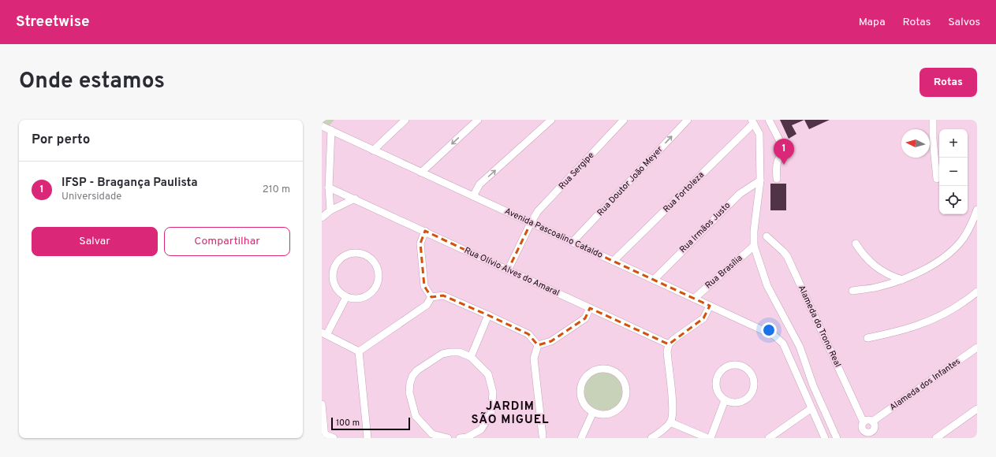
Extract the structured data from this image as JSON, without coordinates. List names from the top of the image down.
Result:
{
  "streets": {
    "street": [
      "Rua Sergipe",
      "Rua Doutor João Meyer",
      "Rua Fortoleza",
      "Rua Irmãos Justo",
      "Avenida Pascoalino Cataldo",
      "Rua Olívio Alves do Amaral",
      "Rua Brasília",
      "Alameda do Trono Real",
      "Alameda dos Infantes"
    ]
  },
  "crossings": [
    ["Rua Sergipe", "Avenida Pascoalino Cataldo"],
    ["Rua Sergipe", "Rua Olívio Alves do Amaral"],
    ["Rua Doutor João Meyer", "Avenida Pascoalino Cataldo"],
    ["Rua Fortoleza", "Avenida Pascoalino Cataldo"],
    ["Rua Irmãos Justo", "Avenida Pascoalino Cataldo"],
    ["Avenida Pascoalino Cataldo", "Rua Brasília"],
    ["Alameda do Trono Real", "Alameda dos Infantes"]
  ],
  "one_way": ["Rua Doutor João Meyer"],
  "districts": ["JARDIM SÃO MIGUEL"],
  "scale_bar": "100 m",
  "north": "left",
  "page": {
    "header": "Streetwise",
    "nav": ["Mapa", "Rotas", "Salvos"],
    "title": "Onde estamos",
    "buttons": [
      "Rotas",
      ["Salvar", "Compartilhar"]
    ],
    "heading": "Por perto",
    "map_buttons": ["+", "−"],
    "pins": "1",
    "list": [
      {
        "mark": "1",
        "name": "IFSP - Bragança Paulista",
        "note": "Universidade",
        "value": "210 m"
      }
    ],
    "scale": "100 m"
  }
}
